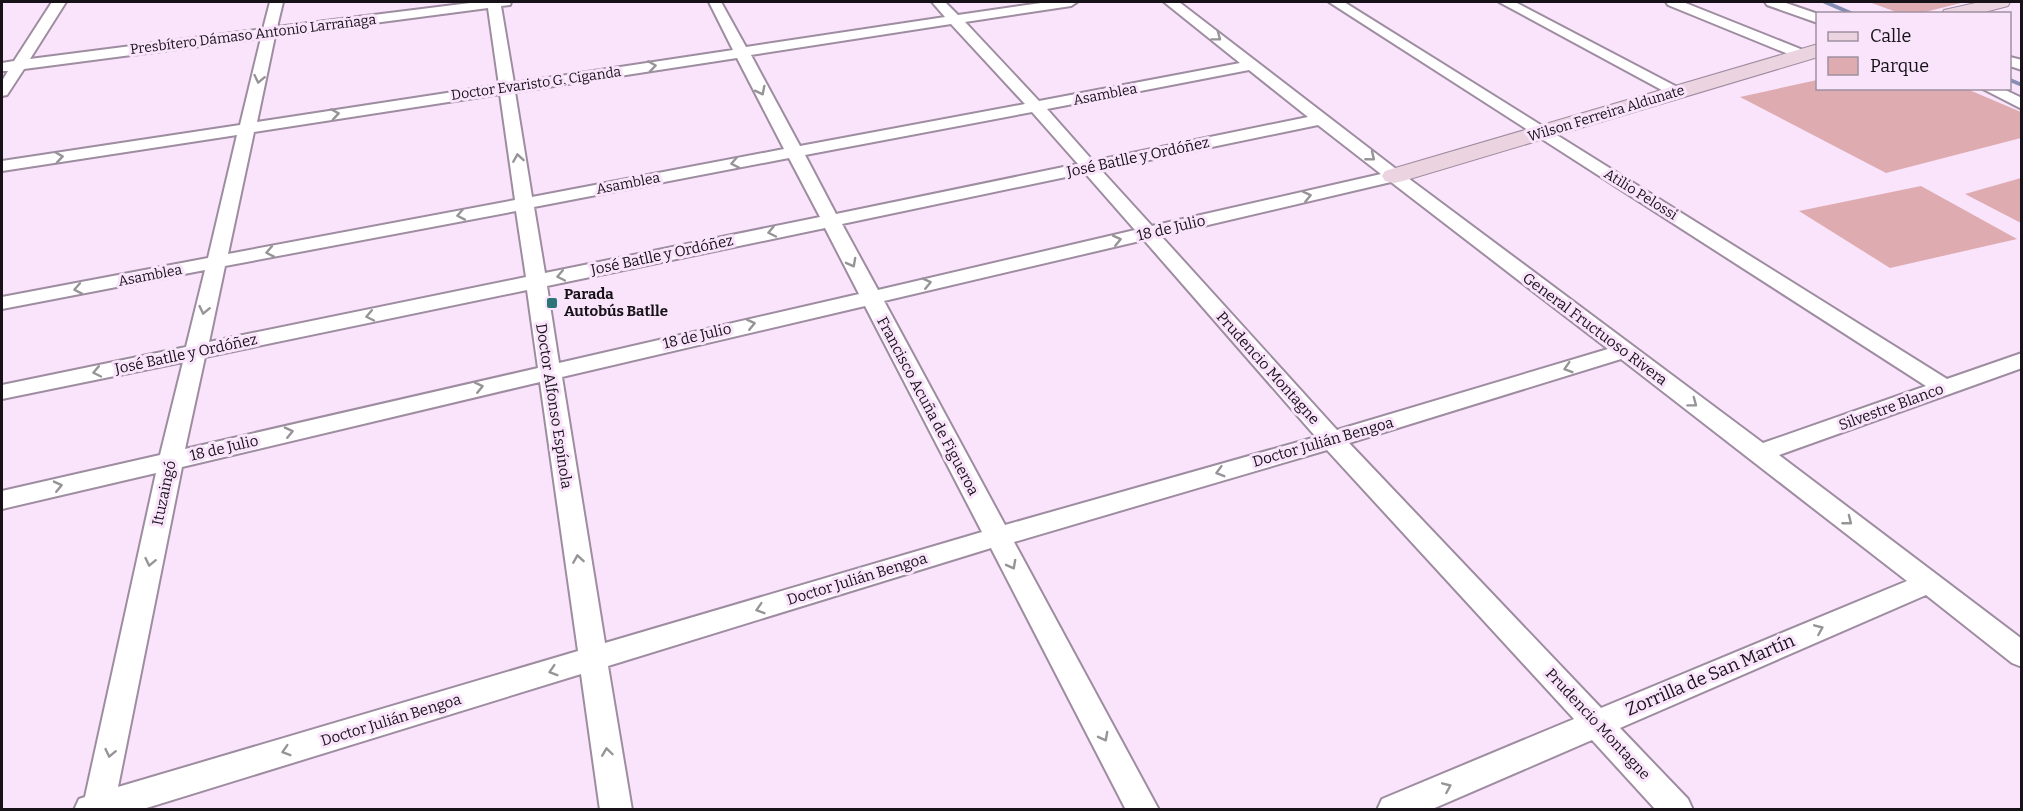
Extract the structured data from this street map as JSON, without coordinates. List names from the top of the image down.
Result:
{
  "streets": {
    "street": [
      "Presbítero Dámaso Antonio Larrañaga",
      "Doctor Evaristo G. Ciganda",
      "Asamblea",
      "Wilson Ferreira Aldunate",
      "José Batlle y Ordóñez",
      "Atilio Pelossi",
      "18 de Julio",
      "General Fructuoso Rivera",
      "Prudencio Montagne",
      "Doctor Alfonso Espínola",
      "Francisco Acuña de Figueroa",
      "Silvestre Blanco",
      "Doctor Julián Bengoa",
      "Ituzaingó",
      "Zorrilla de San Martín"
    ]
  },
  "crossings": [
    ["Presbítero Dámaso Antonio Larrañaga", "Doctor Alfonso Espínola"],
    ["Presbítero Dámaso Antonio Larrañaga", "Ituzaingó"],
    ["Doctor Evaristo G. Ciganda", "Prudencio Montagne"],
    ["Doctor Evaristo G. Ciganda", "Doctor Alfonso Espínola"],
    ["Doctor Evaristo G. Ciganda", "Francisco Acuña de Figueroa"],
    ["Doctor Evaristo G. Ciganda", "Ituzaingó"],
    ["Asamblea", "General Fructuoso Rivera"],
    ["Asamblea", "Prudencio Montagne"],
    ["Asamblea", "Doctor Alfonso Espínola"],
    ["Asamblea", "Francisco Acuña de Figueroa"],
    ["Asamblea", "Ituzaingó"],
    ["Wilson Ferreira Aldunate", "Atilio Pelossi"],
    ["Wilson Ferreira Aldunate", "18 de Julio"],
    ["Wilson Ferreira Aldunate", "General Fructuoso Rivera"],
    ["José Batlle y Ordóñez", "General Fructuoso Rivera"],
    ["José Batlle y Ordóñez", "Prudencio Montagne"],
    ["José Batlle y Ordóñez", "Doctor Alfonso Espínola"],
    ["José Batlle y Ordóñez", "Francisco Acuña de Figueroa"],
    ["José Batlle y Ordóñez", "Ituzaingó"],
    ["Atilio Pelossi", "Silvestre Blanco"],
    ["18 de Julio", "General Fructuoso Rivera"],
    ["18 de Julio", "Prudencio Montagne"],
    ["18 de Julio", "Doctor Alfonso Espínola"],
    ["18 de Julio", "Francisco Acuña de Figueroa"],
    ["18 de Julio", "Ituzaingó"],
    ["General Fructuoso Rivera", "Silvestre Blanco"],
    ["General Fructuoso Rivera", "Doctor Julián Bengoa"],
    ["General Fructuoso Rivera", "Zorrilla de San Martín"],
    ["Prudencio Montagne", "Doctor Julián Bengoa"],
    ["Prudencio Montagne", "Zorrilla de San Martín"],
    ["Doctor Alfonso Espínola", "Doctor Julián Bengoa"],
    ["Francisco Acuña de Figueroa", "Doctor Julián Bengoa"],
    ["Doctor Julián Bengoa", "Ituzaingó"]
  ],
  "one_way": [
    "Doctor Evaristo G. Ciganda",
    "Asamblea",
    "José Batlle y Ordóñez",
    "18 de Julio",
    "General Fructuoso Rivera",
    "Doctor Alfonso Espínola",
    "Francisco Acuña de Figueroa",
    "Doctor Julián Bengoa",
    "Ituzaingó",
    "Zorrilla de San Martín"
  ],
  "places": {
    "transit": ["Parada Autobús Batlle"]
  },
  "legend": ["Calle", "Parque"]
}
